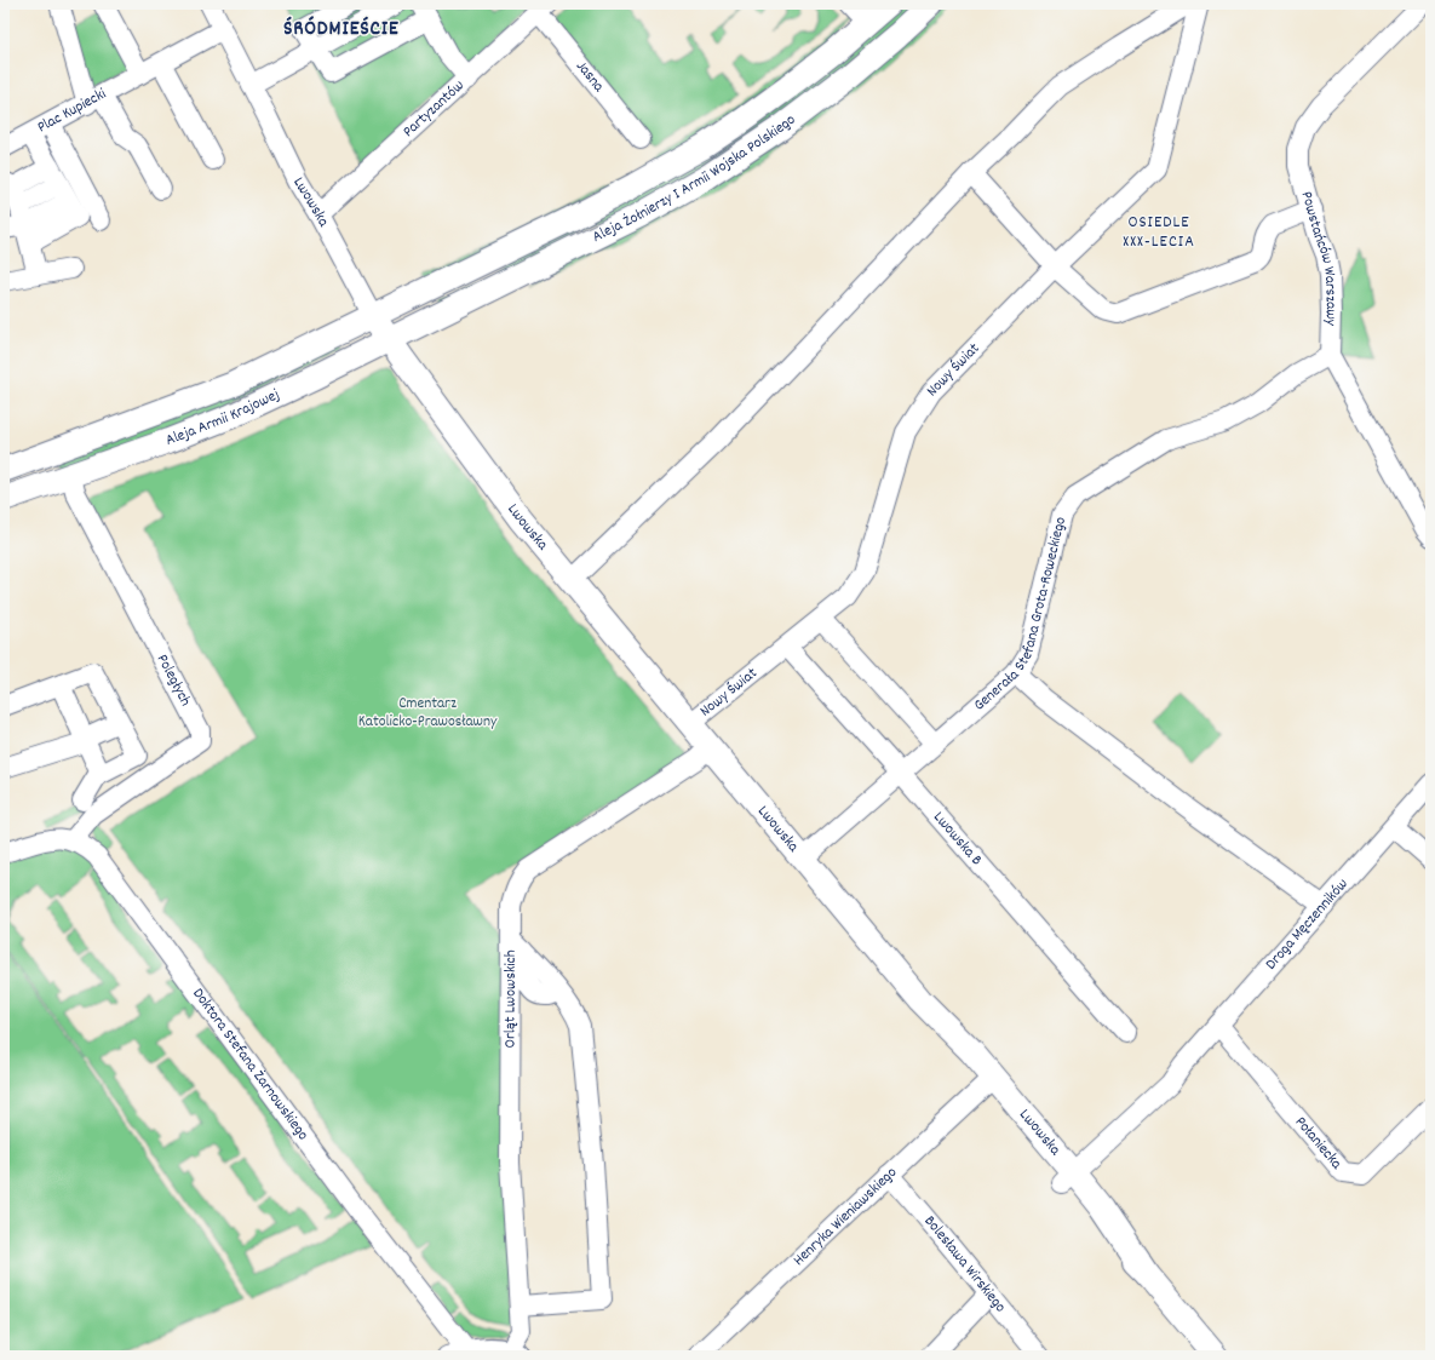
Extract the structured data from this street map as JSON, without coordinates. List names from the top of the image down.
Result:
{
  "streets": {
    "main road": ["Aleja Żołnierzy I Armii Wojska Polskiego", "Lwowska", "Aleja Armii Krajowej"],
    "street": [
      "Jasna",
      "Partyzantów",
      "Plac Kupiecki",
      "Powstańców Warszawy",
      "Nowy Świat",
      "Generała Stefana Grota-Roweckiego",
      "Poległych",
      "Lwowska B",
      "Droga Męczenników",
      "Orląt Lwowskich",
      "Doktora Stefana Żarnowskiego",
      "Połaniecka",
      "Henryka Wieniawskiego",
      "Bolesława Wirskiego"
    ]
  },
  "crossings": [
    ["Jasna", "Partyzantów"],
    ["Partyzantów", "Lwowska"],
    ["Plac Kupiecki", "Lwowska"],
    ["Aleja Żołnierzy I Armii Wojska Polskiego", "Aleja Armii Krajowej"],
    ["Lwowska", "Nowy Świat"],
    ["Lwowska", "Aleja Armii Krajowej"],
    ["Lwowska", "Generała Stefana Grota-Roweckiego"],
    ["Lwowska", "Droga Męczenników"],
    ["Lwowska", "Orląt Lwowskich"],
    ["Lwowska", "Henryka Wieniawskiego"],
    ["Powstańców Warszawy", "Generała Stefana Grota-Roweckiego"],
    ["Nowy Świat", "Lwowska B"],
    ["Aleja Armii Krajowej", "Poległych"],
    ["Generała Stefana Grota-Roweckiego", "Lwowska B"],
    ["Poległych", "Doktora Stefana Żarnowskiego"],
    ["Droga Męczenników", "Połaniecka"],
    ["Henryka Wieniawskiego", "Bolesława Wirskiego"]
  ],
  "districts": ["ŚRÓDMIEŚCIE", "OSIEDLE XXX-LECIA"],
  "parks": ["Cmentarz Katolicko-Prawosławny"]
}
